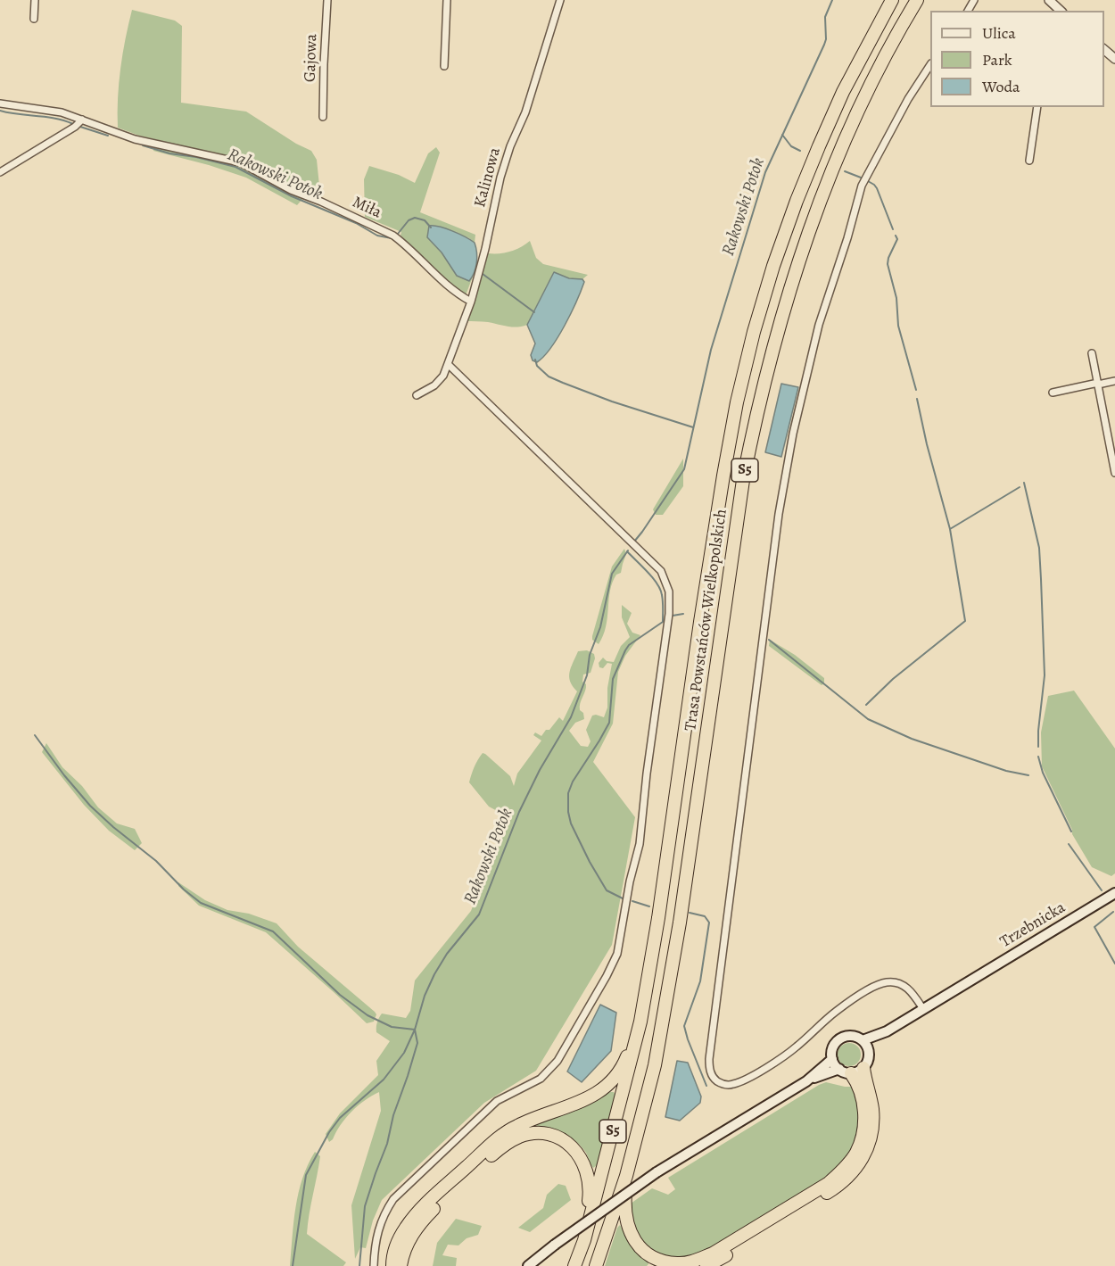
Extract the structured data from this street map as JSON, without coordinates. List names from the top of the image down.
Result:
{
  "streets": {
    "highway": ["S5", "Trasa Powstańców Wielkopolskich"],
    "main road": ["Trzebnicka"],
    "street": ["Gajowa", "Kalinowa", "Miła"]
  },
  "crossings": [
    ["Kalinowa", "Miła"]
  ],
  "water": ["Rakowski Potok"],
  "legend": ["Ulica", "Park", "Woda"]
}
